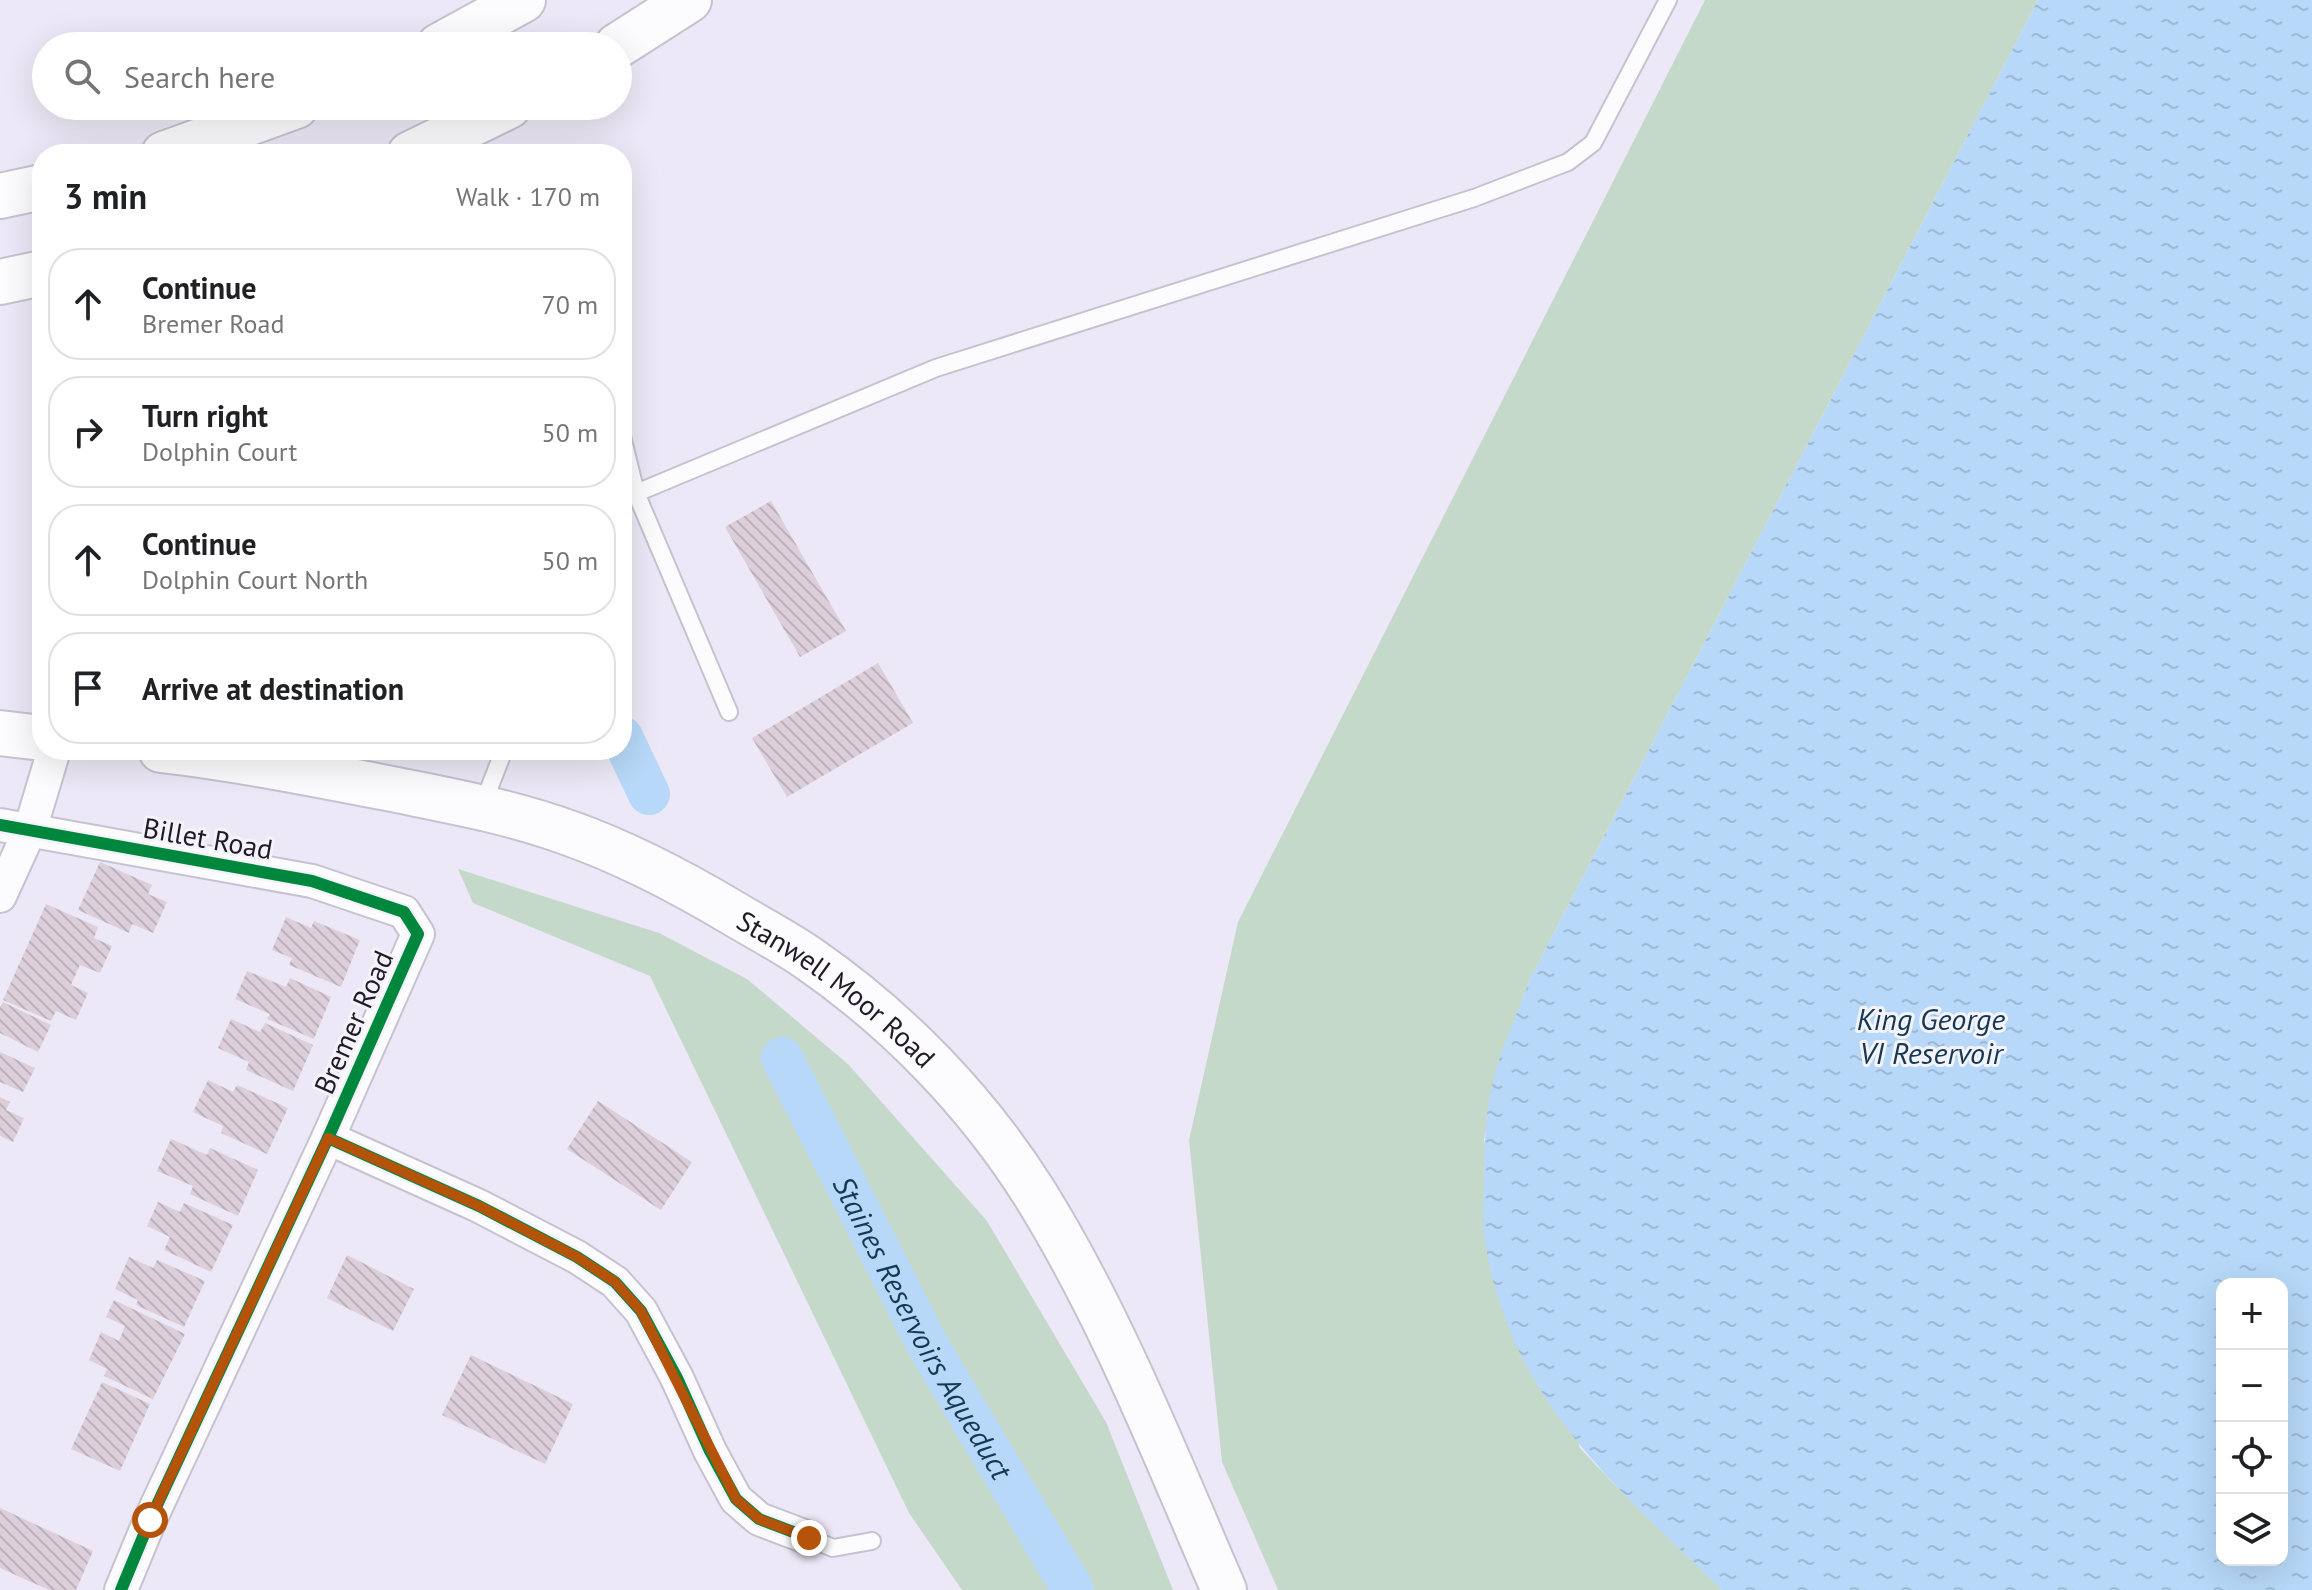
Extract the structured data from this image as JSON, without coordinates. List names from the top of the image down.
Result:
{
  "streets": {
    "main road": ["Stanwell Moor Road"],
    "street": ["Billet Road", "Bremer Road"]
  },
  "crossings": [
    ["Billet Road", "Bremer Road"]
  ],
  "water": ["King George VI Reservoir", "Staines Reservoirs Aqueduct"],
  "page": {
    "search": "Search here",
    "heading": ["3 min", "Walk · 170 m"],
    "list": [
      ["Continue", "Bremer Road", "70 m"],
      ["Turn right", "Dolphin Court", "50 m"],
      ["Continue", "Dolphin Court North", "50 m"],
      "Arrive at destination"
    ],
    "map_buttons": ["+", "−"]
  }
}
